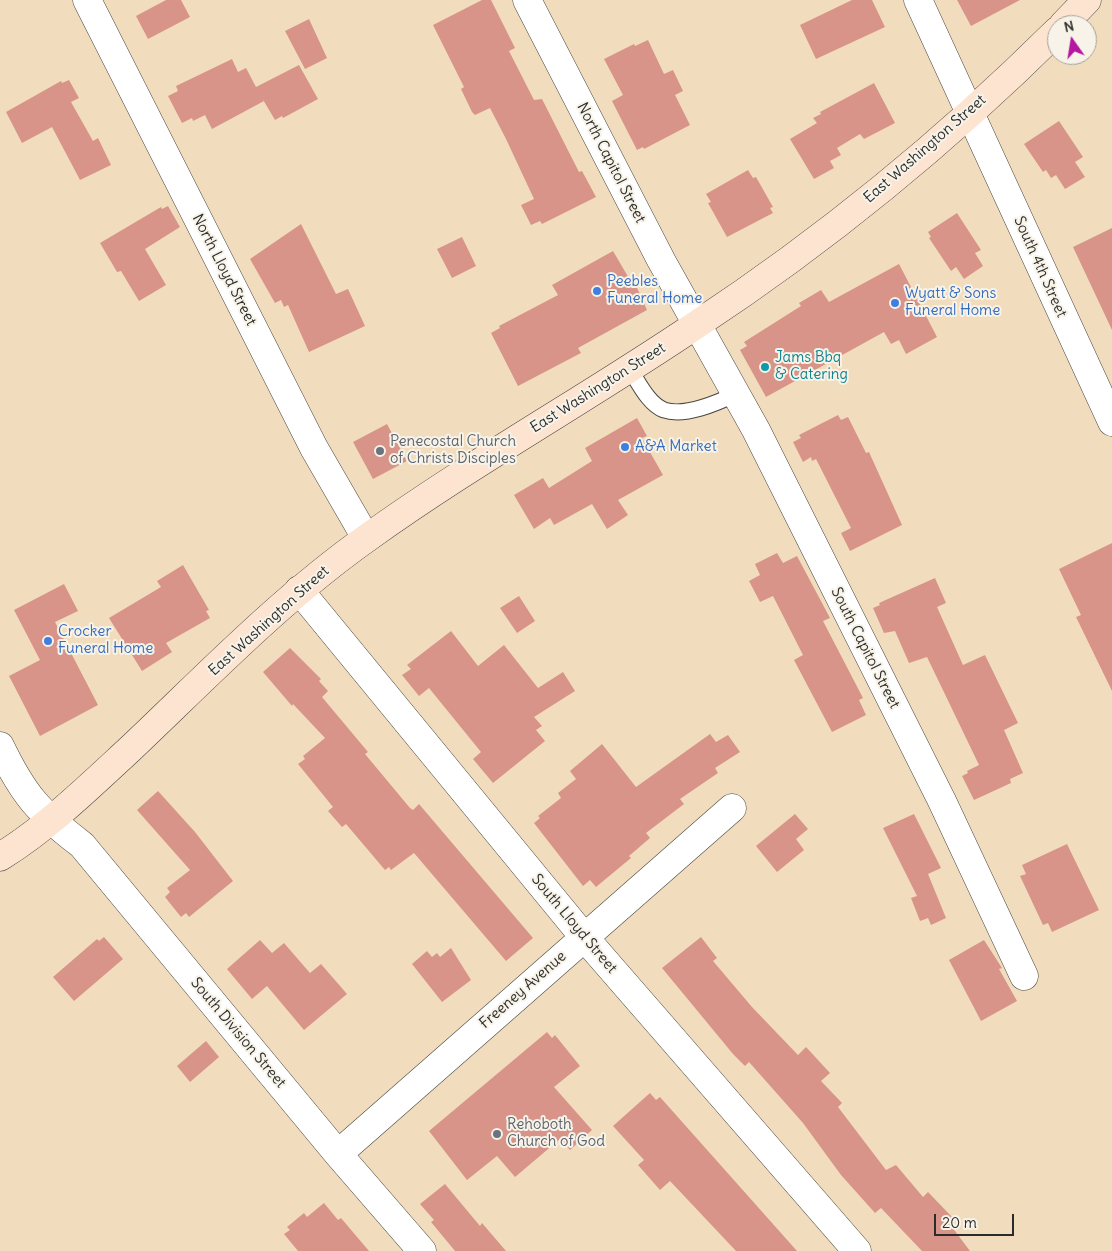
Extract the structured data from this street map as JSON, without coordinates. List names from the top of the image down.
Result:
{
  "streets": {
    "main road": ["East Washington Street"],
    "street": [
      "North Capitol Street",
      "South 4th Street",
      "North Lloyd Street",
      "South Capitol Street",
      "South Lloyd Street",
      "Freeney Avenue",
      "South Division Street"
    ]
  },
  "crossings": [
    ["East Washington Street", "North Capitol Street"],
    ["East Washington Street", "South 4th Street"],
    ["East Washington Street", "North Lloyd Street"],
    ["East Washington Street", "South Capitol Street"],
    ["East Washington Street", "South Lloyd Street"],
    ["East Washington Street", "South Division Street"],
    ["North Capitol Street", "South Capitol Street"],
    ["South Lloyd Street", "Freeney Avenue"],
    ["Freeney Avenue", "South Division Street"]
  ],
  "places": [
    "Peebles Funeral Home",
    "Wyatt & Sons Funeral Home",
    "Jams Bbq & Catering",
    "A&A Market",
    "Penecostal Church of Christs Disciples",
    "Crocker Funeral Home",
    "Rehoboth Church of God"
  ],
  "scale_bar": "20 m",
  "north": "top"
}
